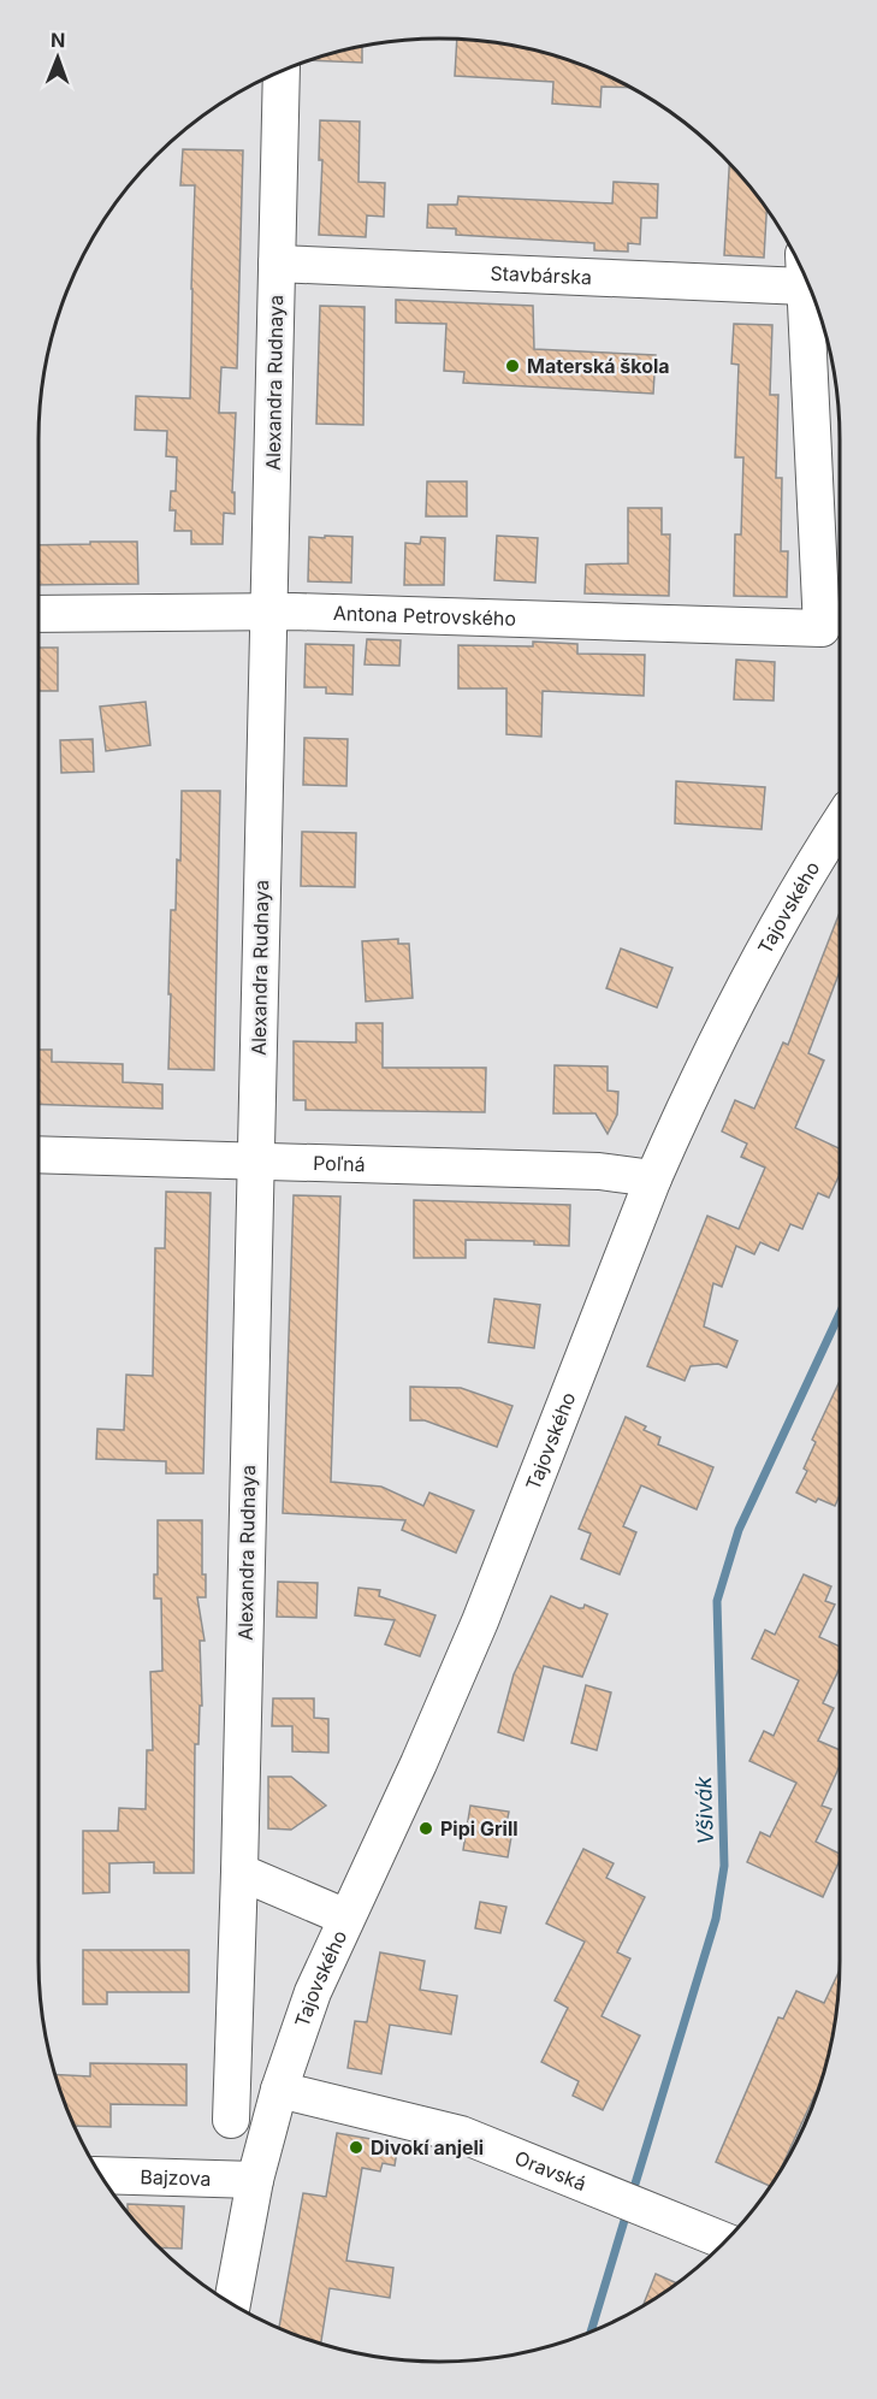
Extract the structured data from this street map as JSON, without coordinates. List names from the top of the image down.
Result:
{
  "streets": {
    "street": [
      "Stavbárska",
      "Alexandra Rudnaya",
      "Antona Petrovského",
      "Tajovského",
      "Poľná",
      "Oravská",
      "Bajzova"
    ]
  },
  "crossings": [
    ["Stavbárska", "Alexandra Rudnaya"],
    ["Alexandra Rudnaya", "Antona Petrovského"],
    ["Alexandra Rudnaya", "Poľná"],
    ["Tajovského", "Poľná"],
    ["Tajovského", "Oravská"]
  ],
  "water": ["Všivák"],
  "places": ["Materská škola", "Pipi Grill", "Divokí anjeli"],
  "north": "top"
}
